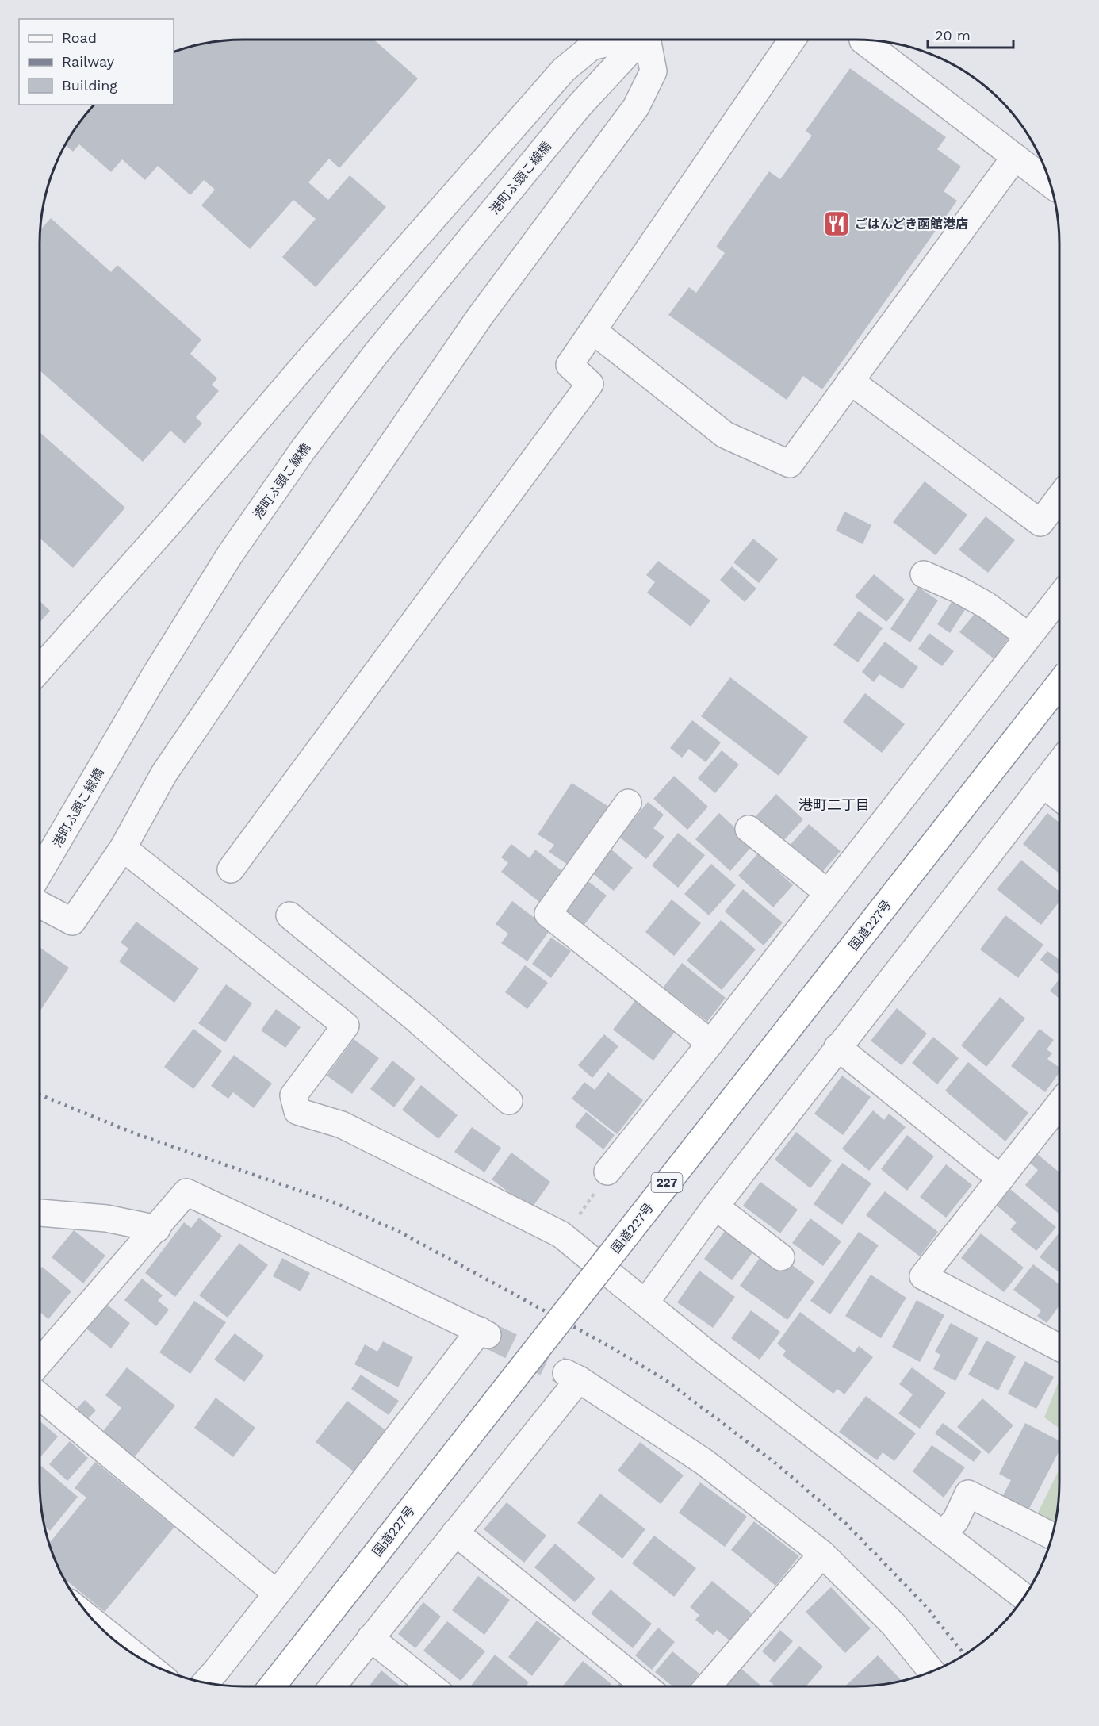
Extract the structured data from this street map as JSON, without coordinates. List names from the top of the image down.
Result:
{
  "streets": {
    "highway": ["国道227号", "227"],
    "street": ["港町ふ頭こ線橋"]
  },
  "districts": ["港町二丁目"],
  "places": {
    "restaurant": ["ごはんどき函館港店"]
  },
  "legend": ["Road", "Railway", "Building"],
  "scale_bar": "20 m"
}
